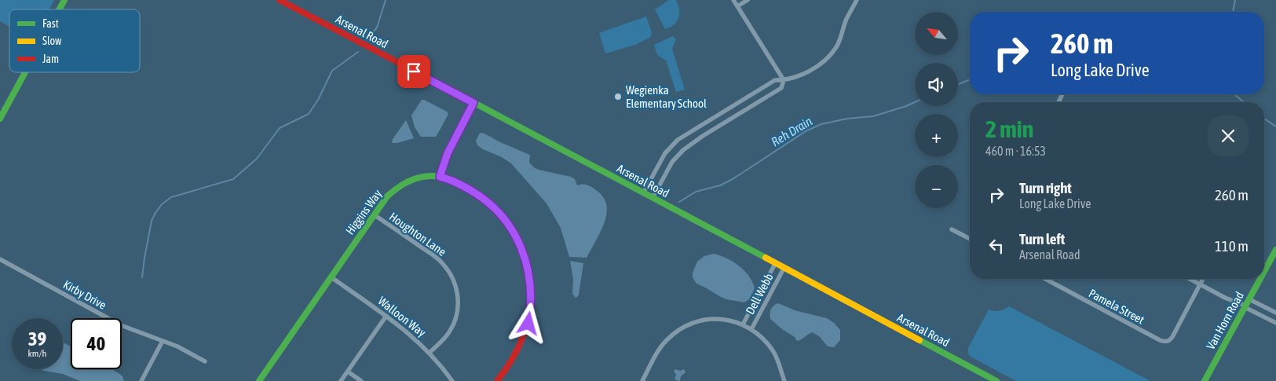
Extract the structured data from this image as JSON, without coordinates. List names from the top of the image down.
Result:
{
  "streets": {
    "street": [
      "Arsenal Road",
      "Higgins Way",
      "Houghton Lane",
      "Dell Webb",
      "Kirby Drive",
      "Pamela Street",
      "Walloon Way",
      "Van Horn Road"
    ]
  },
  "crossings": [
    ["Arsenal Road", "Dell Webb"],
    ["Higgins Way", "Houghton Lane"],
    ["Higgins Way", "Walloon Way"],
    ["Houghton Lane", "Walloon Way"]
  ],
  "water": ["Reh Drain"],
  "places": ["Wegienka Elementary School"],
  "legend": ["Fast", "Slow", "Jam"],
  "north": "top left",
  "page": {
    "map_buttons": ["+", "−"],
    "turn": ["260 m", "Long Lake Drive"],
    "heading": ["2 min", "460 m · 16:53"],
    "list": [
      {
        "name": "Turn right",
        "note": "Long Lake Drive",
        "value": "260 m"
      },
      {
        "name": "Turn left",
        "note": "Arsenal Road",
        "value": "110 m"
      }
    ],
    "speed": "39 km/h",
    "limit": "40"
  }
}
